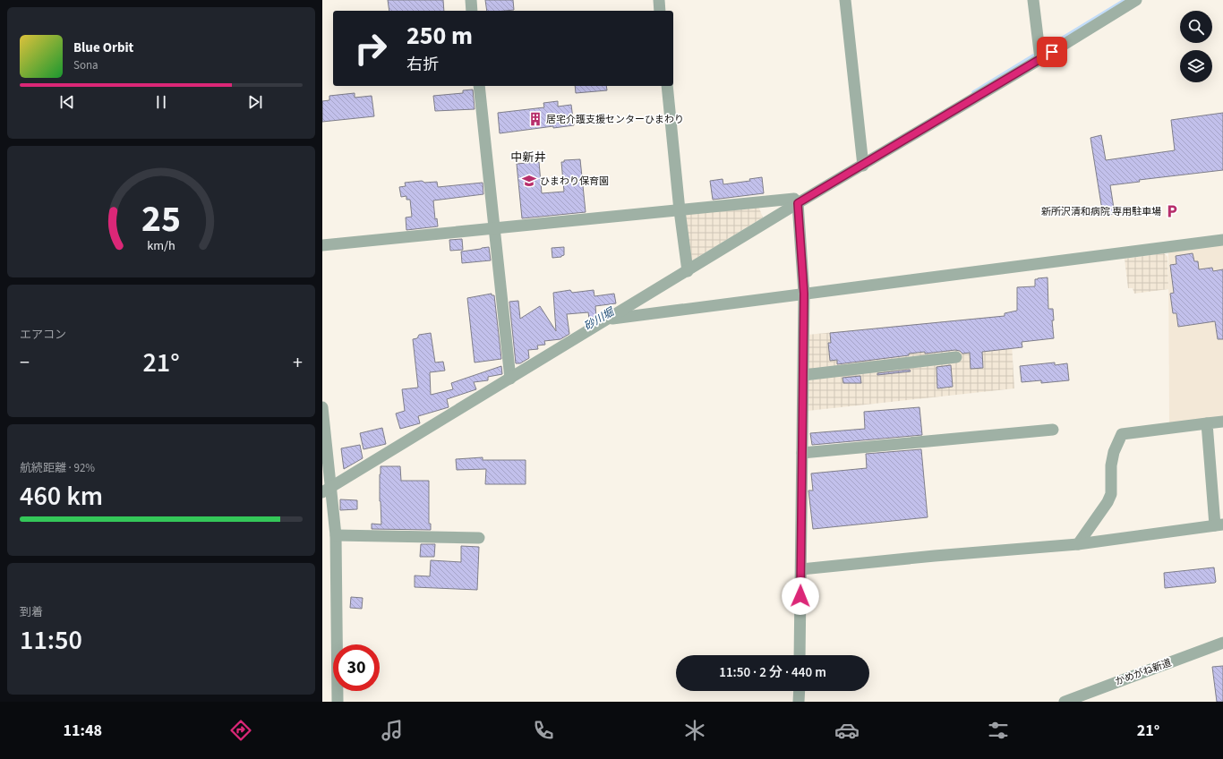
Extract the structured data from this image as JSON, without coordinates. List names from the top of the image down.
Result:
{
  "streets": {
    "street": ["かめがね新道"]
  },
  "districts": ["中新井"],
  "water": ["砂川堀"],
  "places": {
    "building": ["居宅介護支援センターひまわり"],
    "school or university": ["ひまわり保育園"],
    "parking": ["新所沢清和病院 専用駐車場"]
  },
  "page": {
    "turn": ["250 m", "右折"],
    "song": ["Blue Orbit", "Sona"],
    "tile": [
      "エアコン",
      ["航続距離 · 92%", "460 km"],
      ["到着", "11:50"]
    ],
    "heat": ["−", "21°", "+"],
    "limit": "30",
    "trip": "11:50 · 2 分 · 440 m",
    "tabs": ["11:48", "21°"],
    "gauge": ["25", "km/h"]
  }
}
